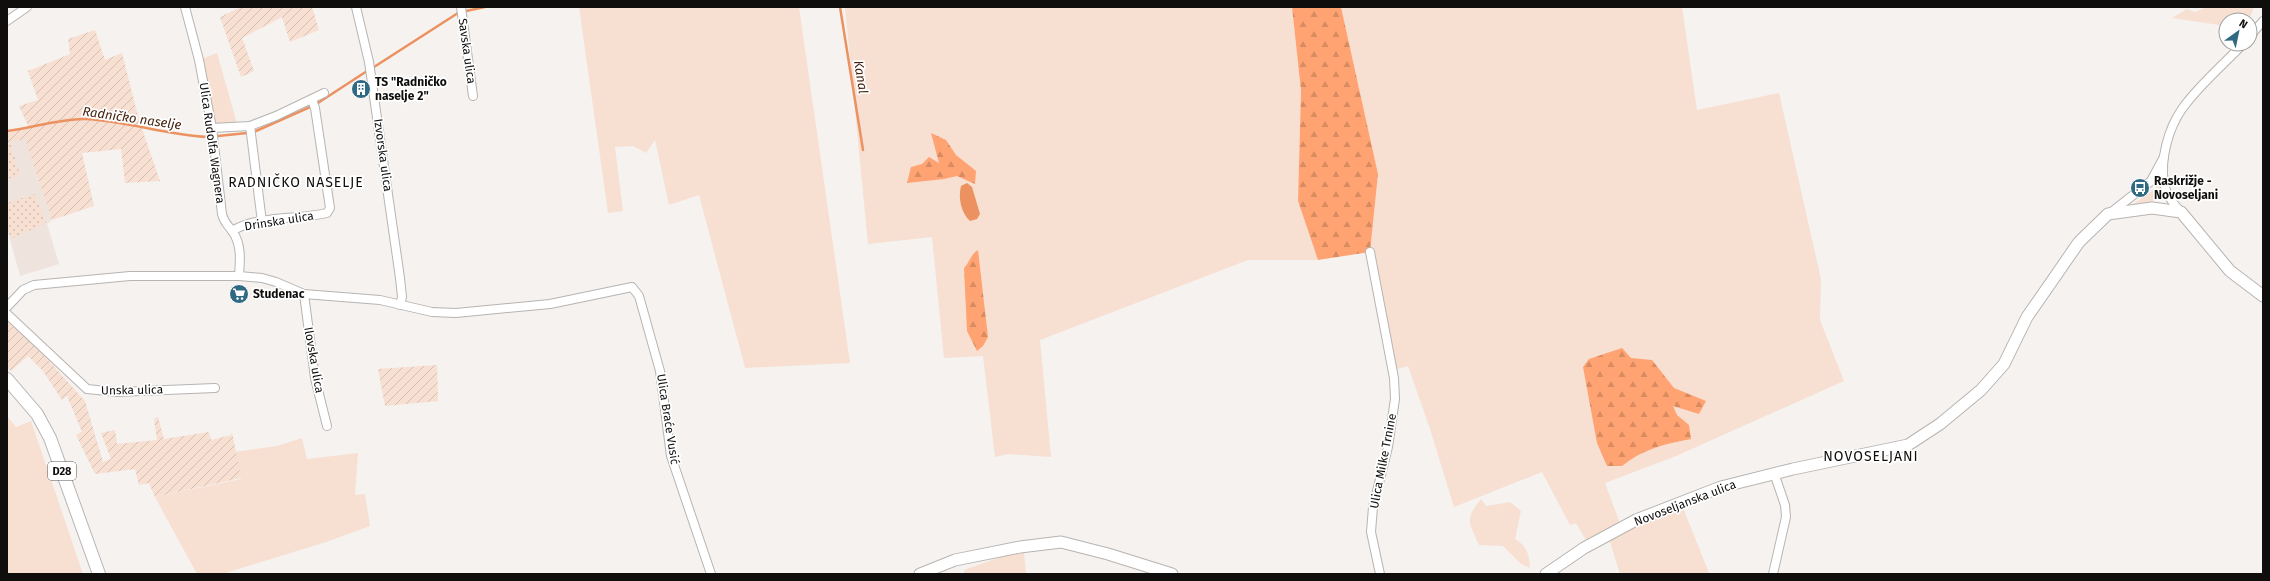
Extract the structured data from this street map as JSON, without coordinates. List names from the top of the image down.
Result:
{
  "streets": {
    "main road": ["D28", "Novoseljanska ulica"],
    "street": [
      "Savska ulica",
      "Ulica Rudolfa Wagnera",
      "Izvorska ulica",
      "Drinska ulica",
      "Ilovska ulica",
      "Unska ulica",
      "Ulica Braće Vusić",
      "Ulica Milke Trnine"
    ]
  },
  "crossings": [
    ["Ulica Rudolfa Wagnera", "Drinska ulica"],
    ["Izvorska ulica", "Ulica Braće Vusić"]
  ],
  "districts": ["RADNIČKO NASELJE", "NOVOSELJANI"],
  "water": ["Kanal", "Radničko naselje"],
  "places": {
    "building": ["TS \"Radničko naselje 2\""],
    "bus stop": ["Raskrižje - Novoseljani"],
    "supermarket": ["Studenac"]
  },
  "north": "top right"
}
